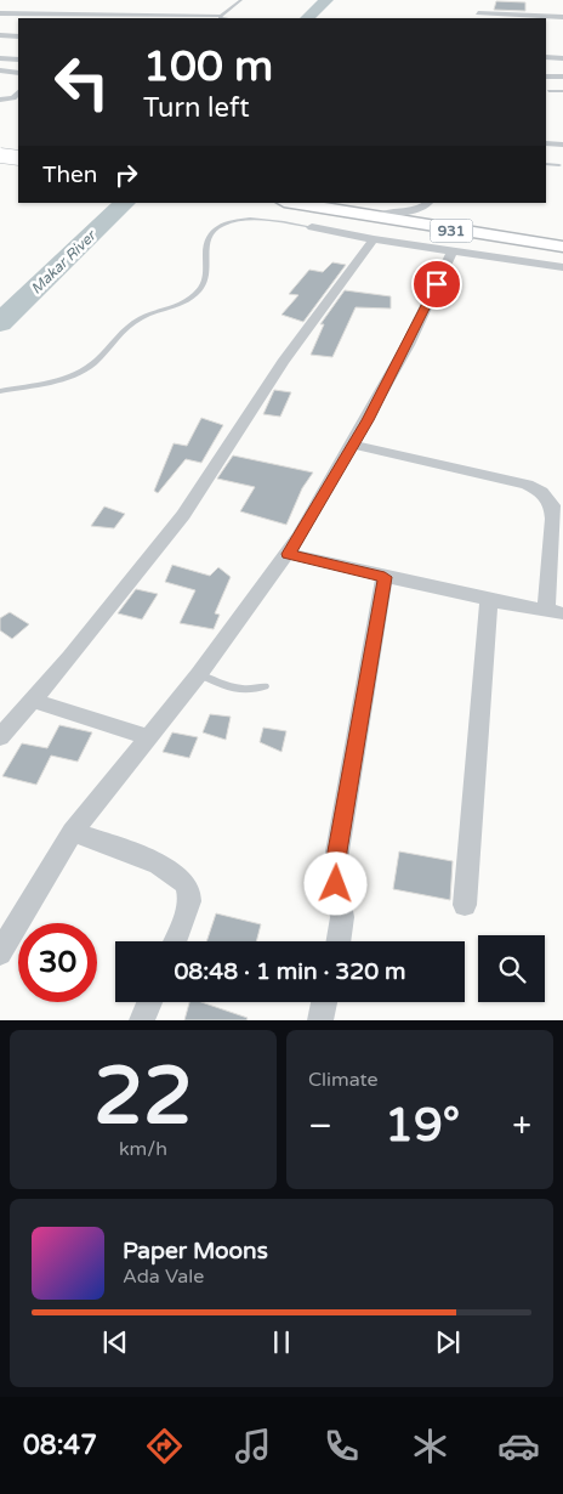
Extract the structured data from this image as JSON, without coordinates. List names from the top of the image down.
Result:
{
  "streets": {
    "main road": ["931"]
  },
  "water": ["Makar River"],
  "page": {
    "turn": ["100 m", "Turn left"],
    "then": "Then",
    "limit": "30",
    "trip": "08:48 · 1 min · 320 m",
    "tile": [
      ["22", "km/h"],
      "Climate"
    ],
    "heat": ["−", "19°", "+"],
    "song": ["Paper Moons", "Ada Vale"],
    "tabs": "08:47"
  }
}
